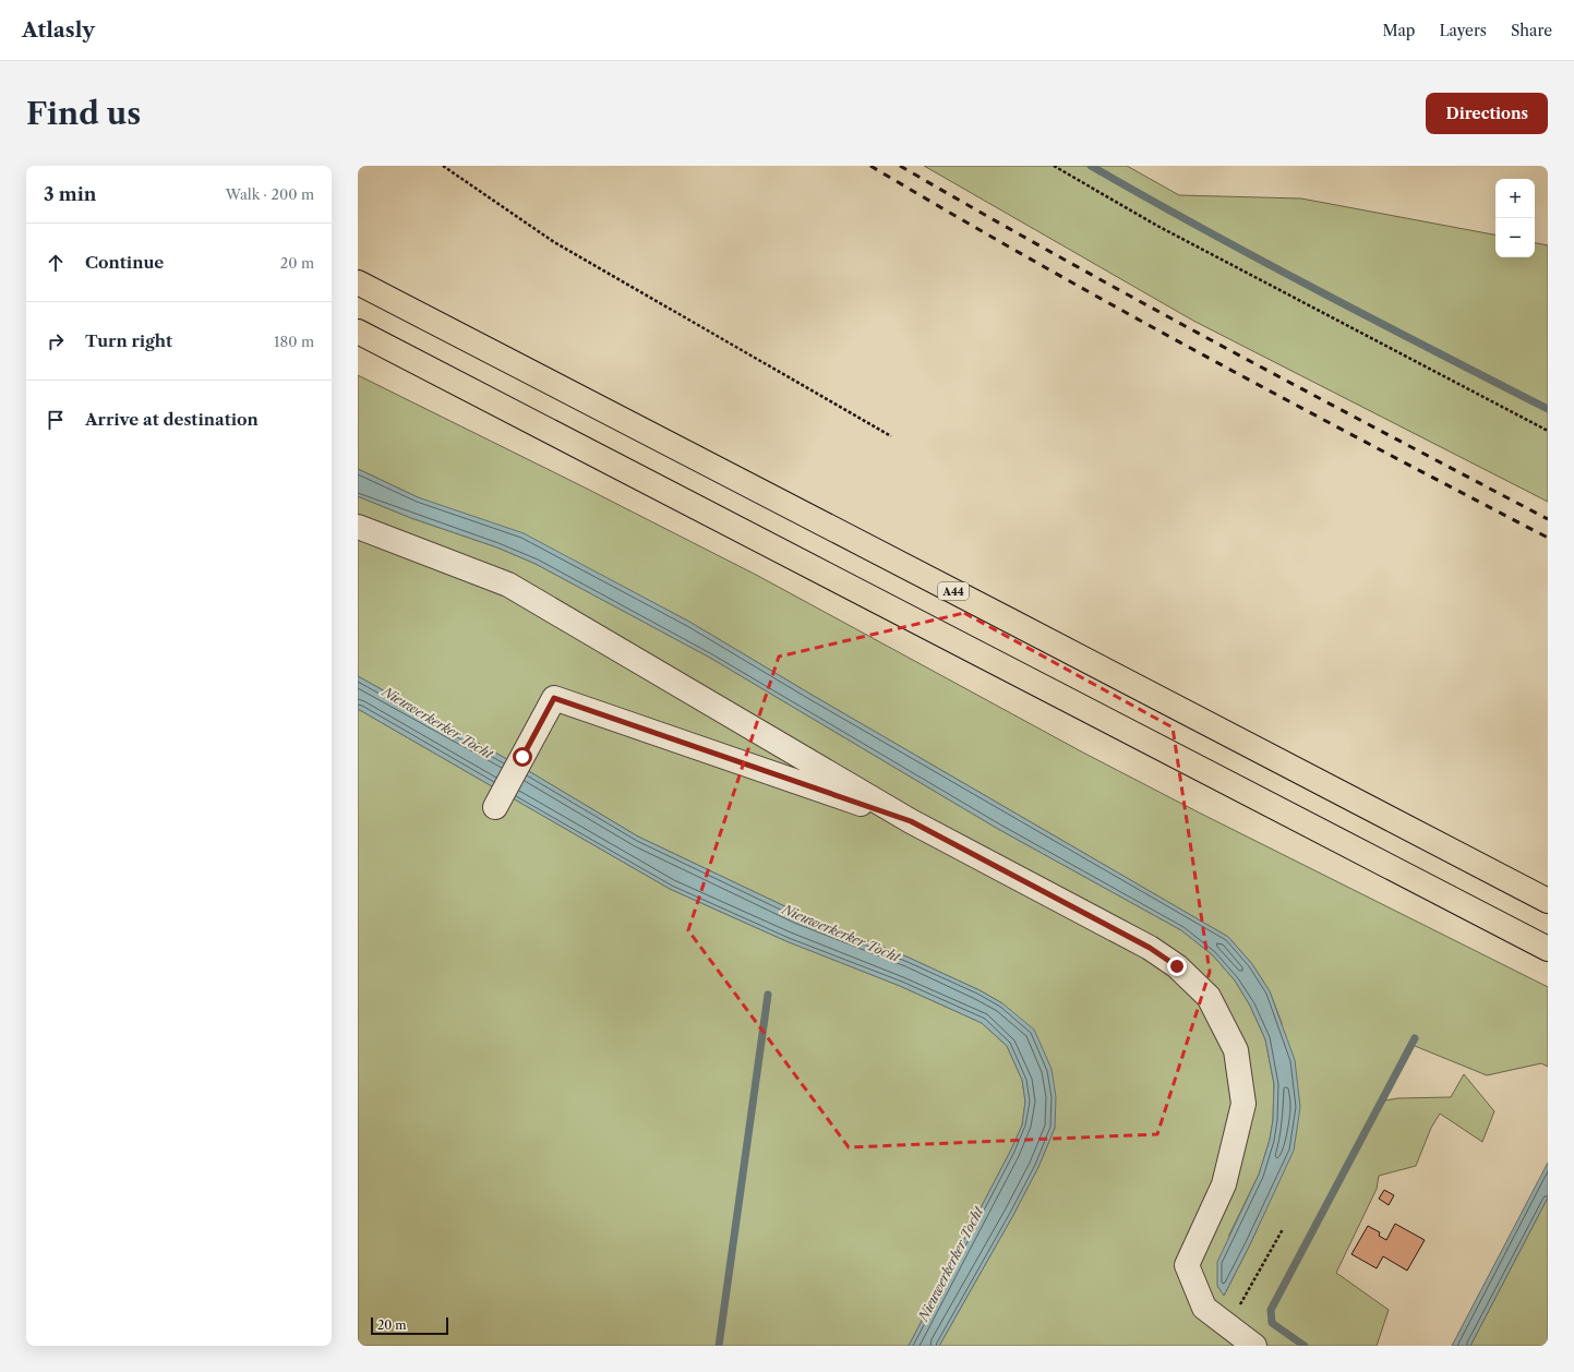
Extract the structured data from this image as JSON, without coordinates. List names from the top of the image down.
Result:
{
  "streets": {
    "highway": ["A44"]
  },
  "water": ["Nieuwerkerker Tocht"],
  "scale_bar": "20 m",
  "page": {
    "header": "Atlasly",
    "nav": ["Map", "Layers", "Share"],
    "buttons": "Directions",
    "title": "Find us",
    "heading": ["3 min", "Walk · 200 m"],
    "map_buttons": ["+", "−"],
    "list": [
      ["Continue", "20 m"],
      ["Turn right", "180 m"],
      "Arrive at destination"
    ],
    "scale": "20 m"
  }
}
